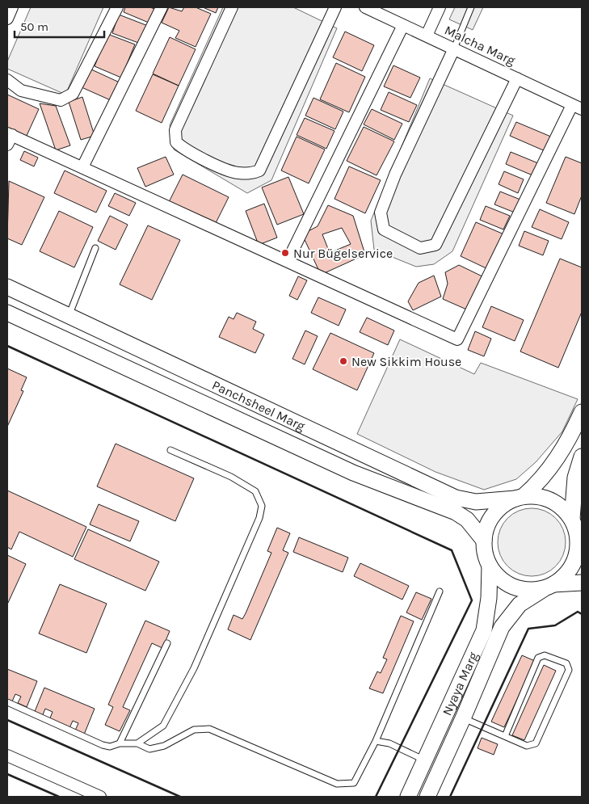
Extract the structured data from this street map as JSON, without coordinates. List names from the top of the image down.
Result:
{
  "streets": {
    "main road": ["Panchsheel Marg", "Nyaya Marg"],
    "street": ["Malcha Marg"]
  },
  "crossings": [
    ["Panchsheel Marg", "Nyaya Marg"]
  ],
  "places": ["Nur Bügelservice", "New Sikkim House"],
  "scale_bar": "50 m"
}
